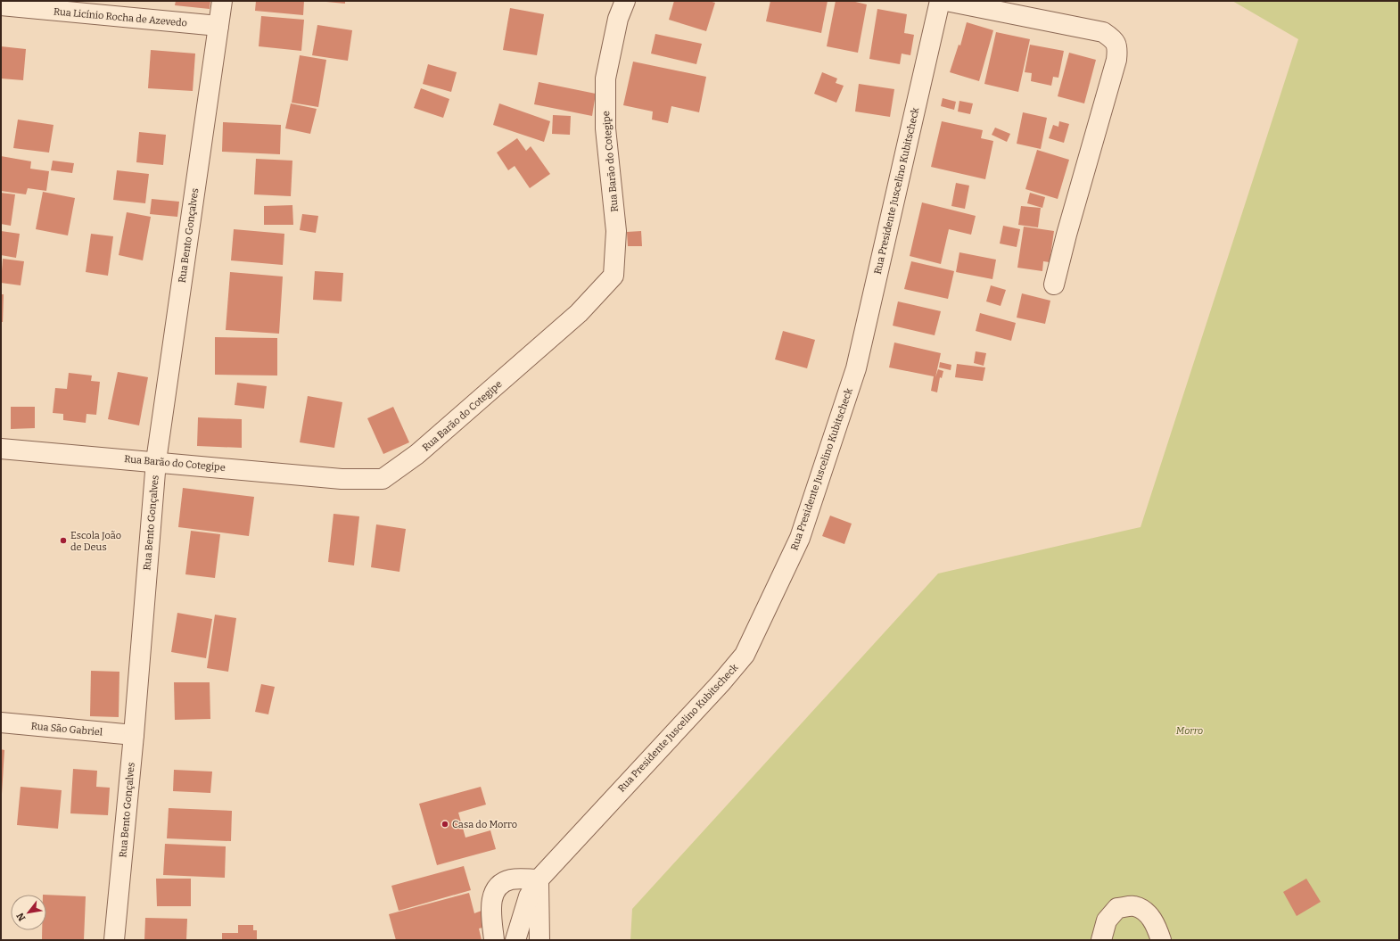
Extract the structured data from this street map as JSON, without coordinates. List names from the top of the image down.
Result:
{
  "streets": {
    "street": [
      "Rua Licínio Rocha de Azevedo",
      "Rua Barão do Cotegipe",
      "Rua Presidente Juscelino Kubitscheck",
      "Rua Bento Gonçalves",
      "Rua São Gabriel"
    ]
  },
  "crossings": [
    ["Rua Licínio Rocha de Azevedo", "Rua Bento Gonçalves"],
    ["Rua Barão do Cotegipe", "Rua Bento Gonçalves"],
    ["Rua Bento Gonçalves", "Rua São Gabriel"]
  ],
  "parks": ["Morro"],
  "places": ["Escola João de Deus", "Casa do Morro"],
  "north": "bottom left"
}
